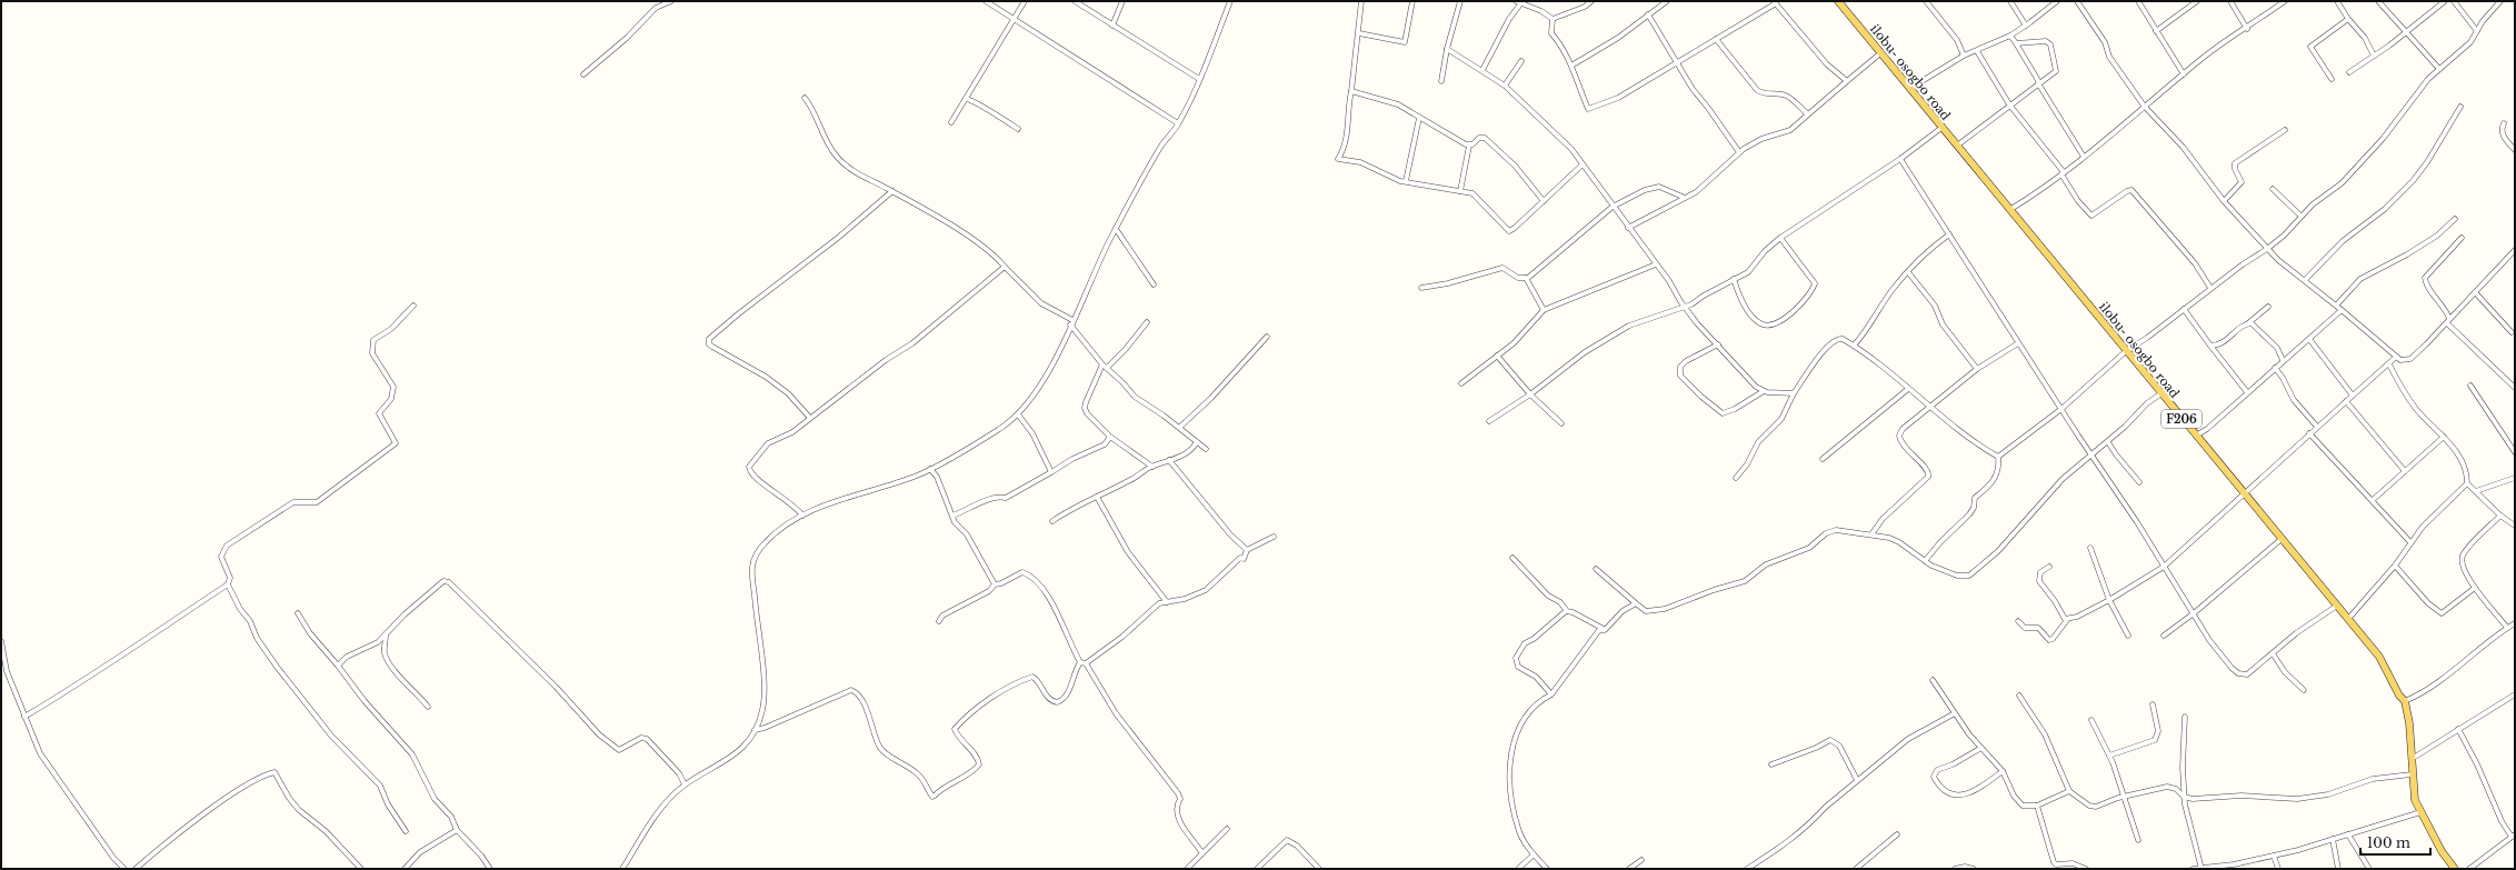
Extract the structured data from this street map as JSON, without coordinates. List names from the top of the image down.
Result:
{
  "streets": {
    "main road": ["ilobu- osogbo road", "F206"]
  },
  "scale_bar": "100 m"
}
